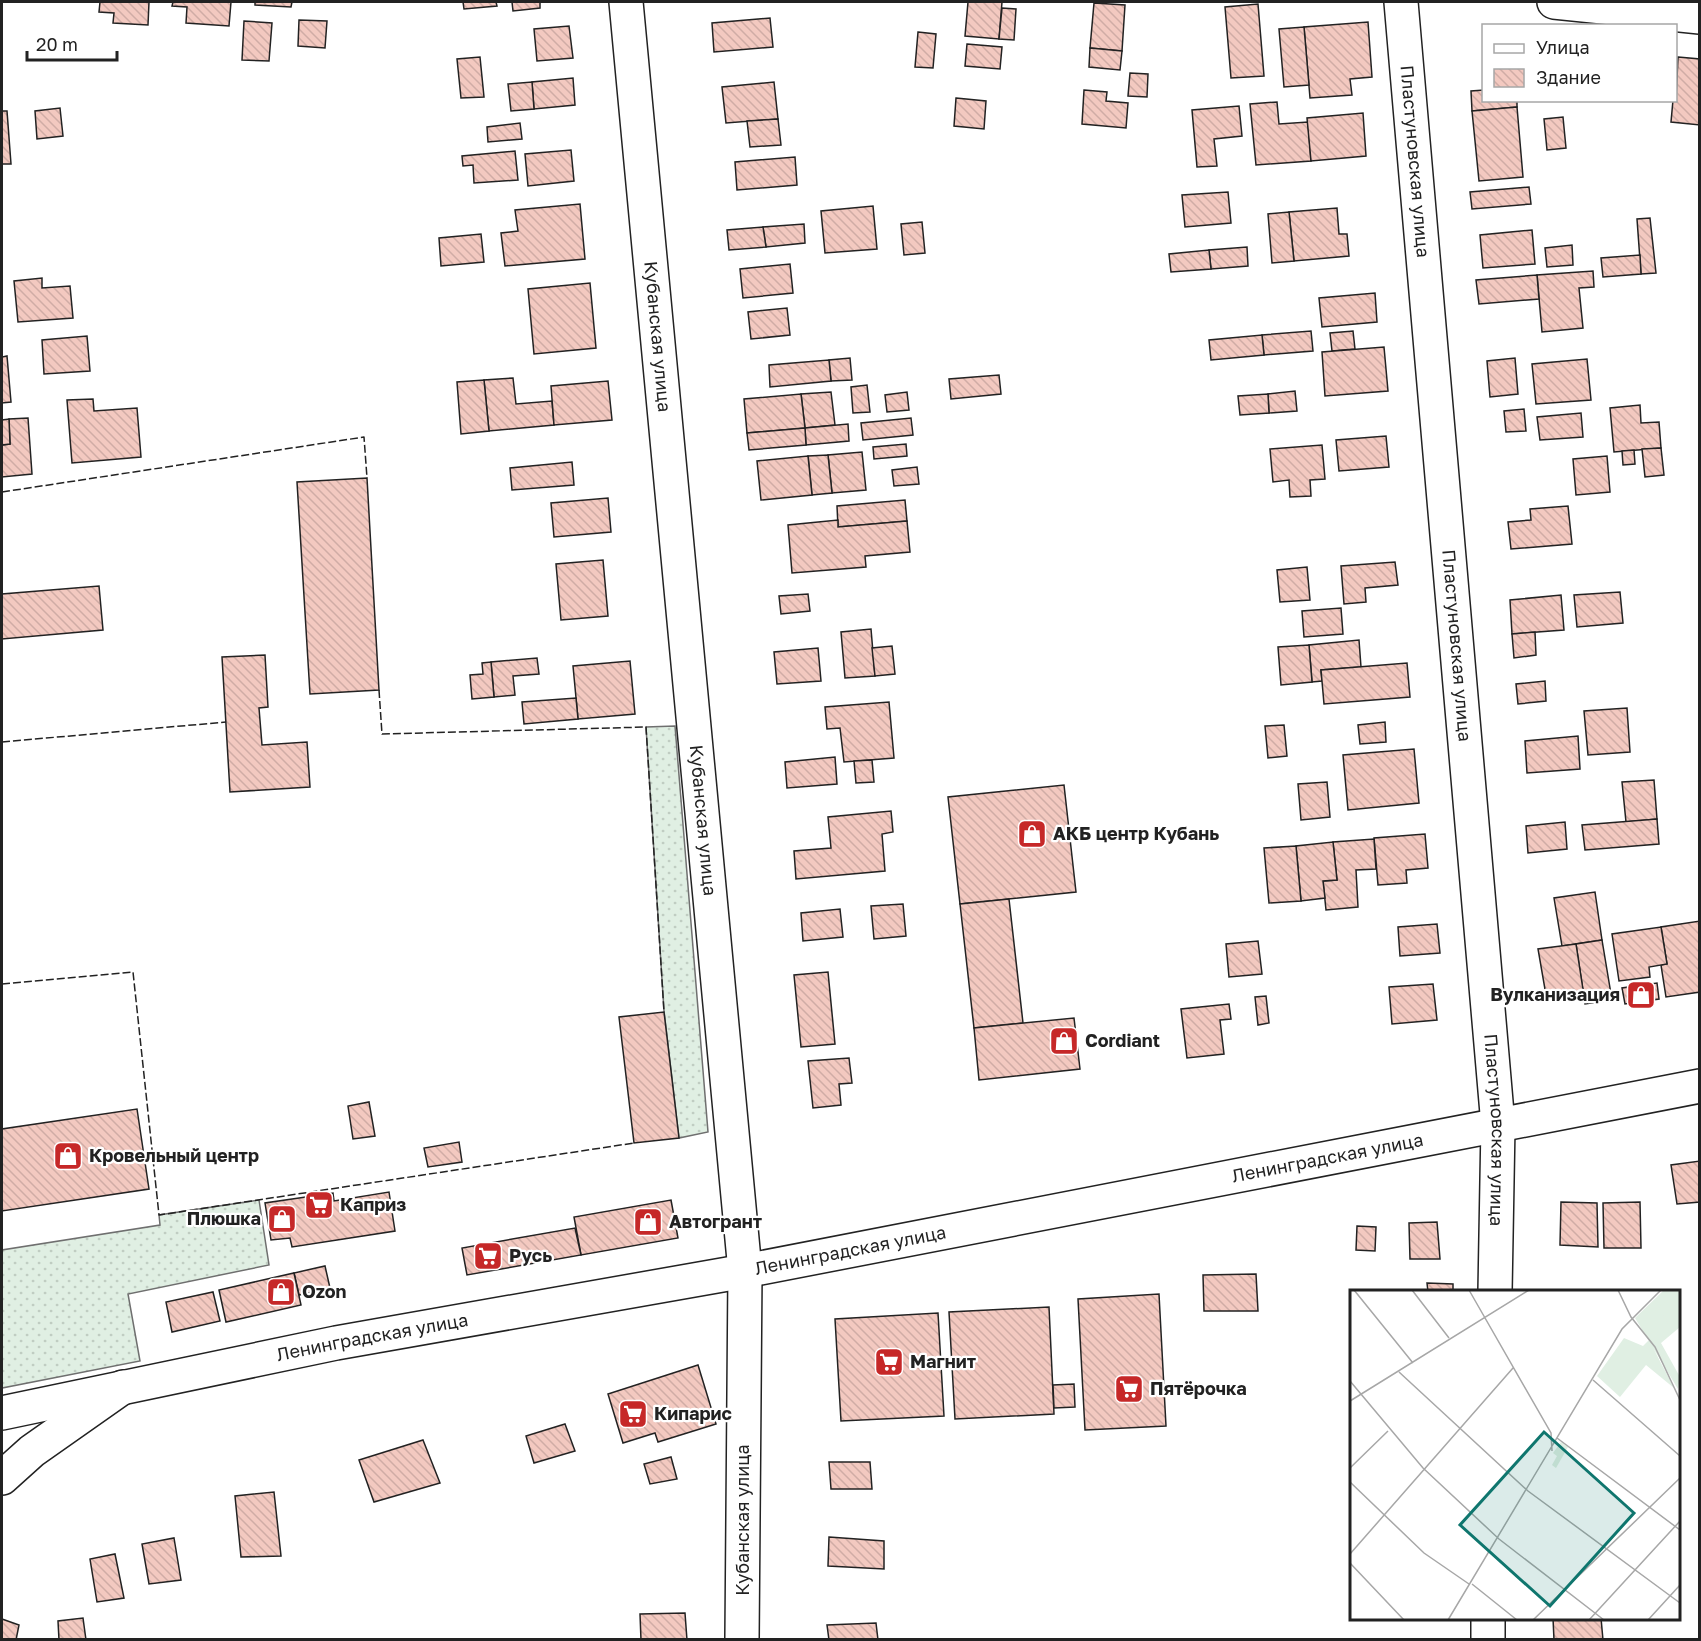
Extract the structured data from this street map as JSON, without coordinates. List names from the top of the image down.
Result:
{
  "streets": {
    "street": ["Пластуновская улица", "Кубанская улица", "Ленинградская улица"]
  },
  "crossings": [
    ["Пластуновская улица", "Ленинградская улица"],
    ["Кубанская улица", "Ленинградская улица"]
  ],
  "places": {
    "shop": [
      "АКБ центр Кубань",
      "Вулканизация",
      "Cordiant",
      "Кровельный центр",
      "Плюшка",
      "Автогрант",
      "Ozon"
    ],
    "supermarket": [
      "Каприз",
      "Русь",
      "Магнит",
      "Пятёрочка",
      "Кипарис"
    ]
  },
  "legend": ["Улица", "Здание"],
  "scale_bar": "20 m"
}
